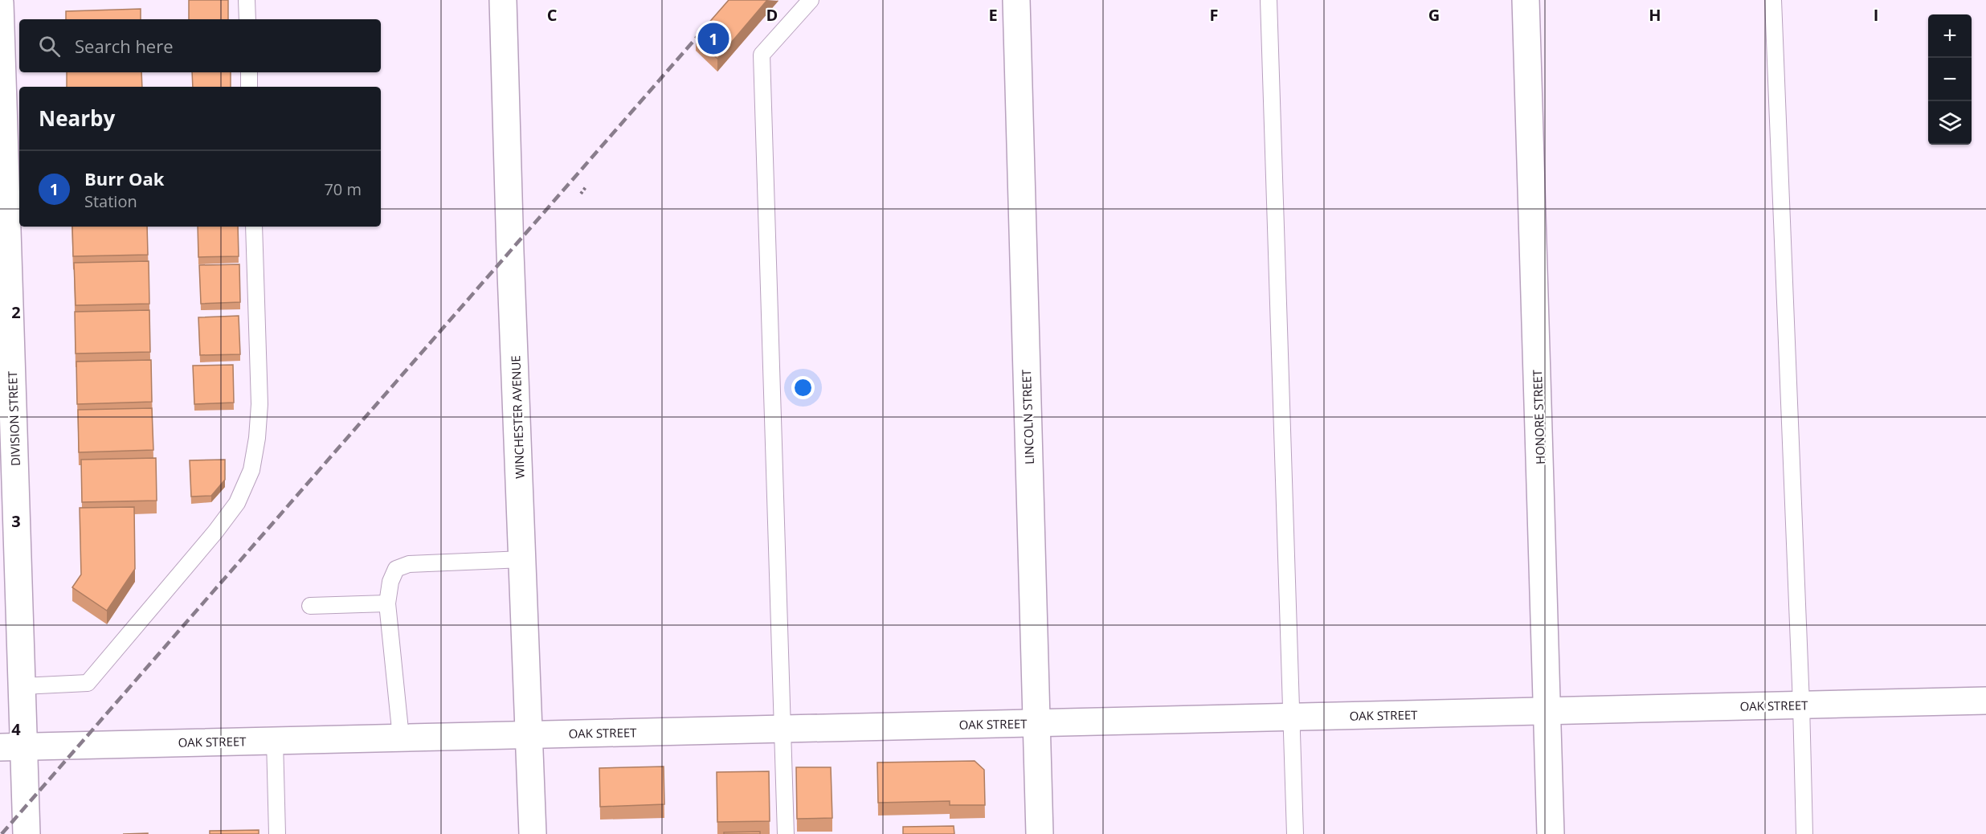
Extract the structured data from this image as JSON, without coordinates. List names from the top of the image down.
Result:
{
  "streets": {
    "street": [
      "WINCHESTER AVENUE",
      "LINCOLN STREET",
      "HONORE STREET",
      "DIVISION STREET",
      "OAK STREET"
    ]
  },
  "crossings": [
    ["WINCHESTER AVENUE", "OAK STREET"],
    ["LINCOLN STREET", "OAK STREET"],
    ["HONORE STREET", "OAK STREET"],
    ["DIVISION STREET", "OAK STREET"]
  ],
  "page": {
    "map_buttons": ["+", "−"],
    "search": "Search here",
    "pins": "1",
    "heading": "Nearby",
    "list": [
      {
        "mark": "1",
        "name": "Burr Oak",
        "note": "Station",
        "value": "70 m"
      }
    ]
  },
  "grid": {
    "columns": [
      "C",
      "D",
      "E",
      "F",
      "G",
      "H",
      "I"
    ],
    "rows": ["2", "3", "4"]
  }
}
